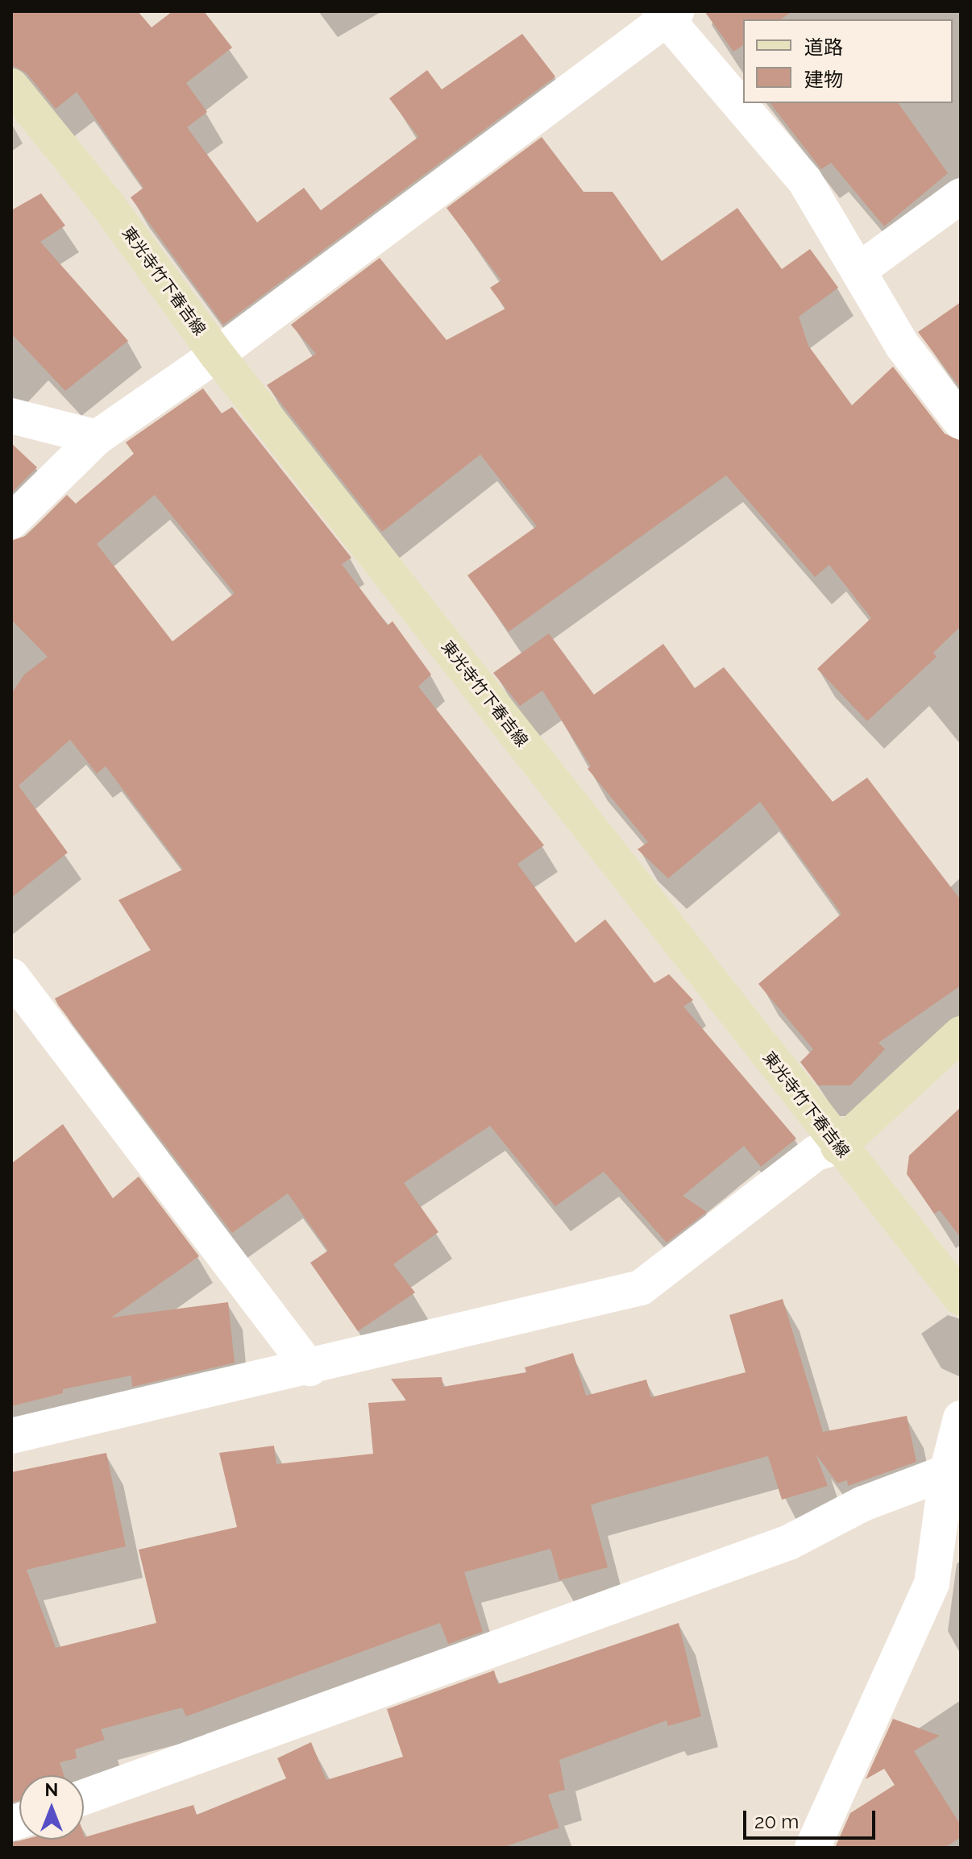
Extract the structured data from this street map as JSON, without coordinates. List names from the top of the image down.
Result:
{
  "streets": {
    "main road": ["東光寺竹下春吉線"]
  },
  "legend": ["道路", "建物"],
  "scale_bar": "20 m",
  "north": "top"
}
